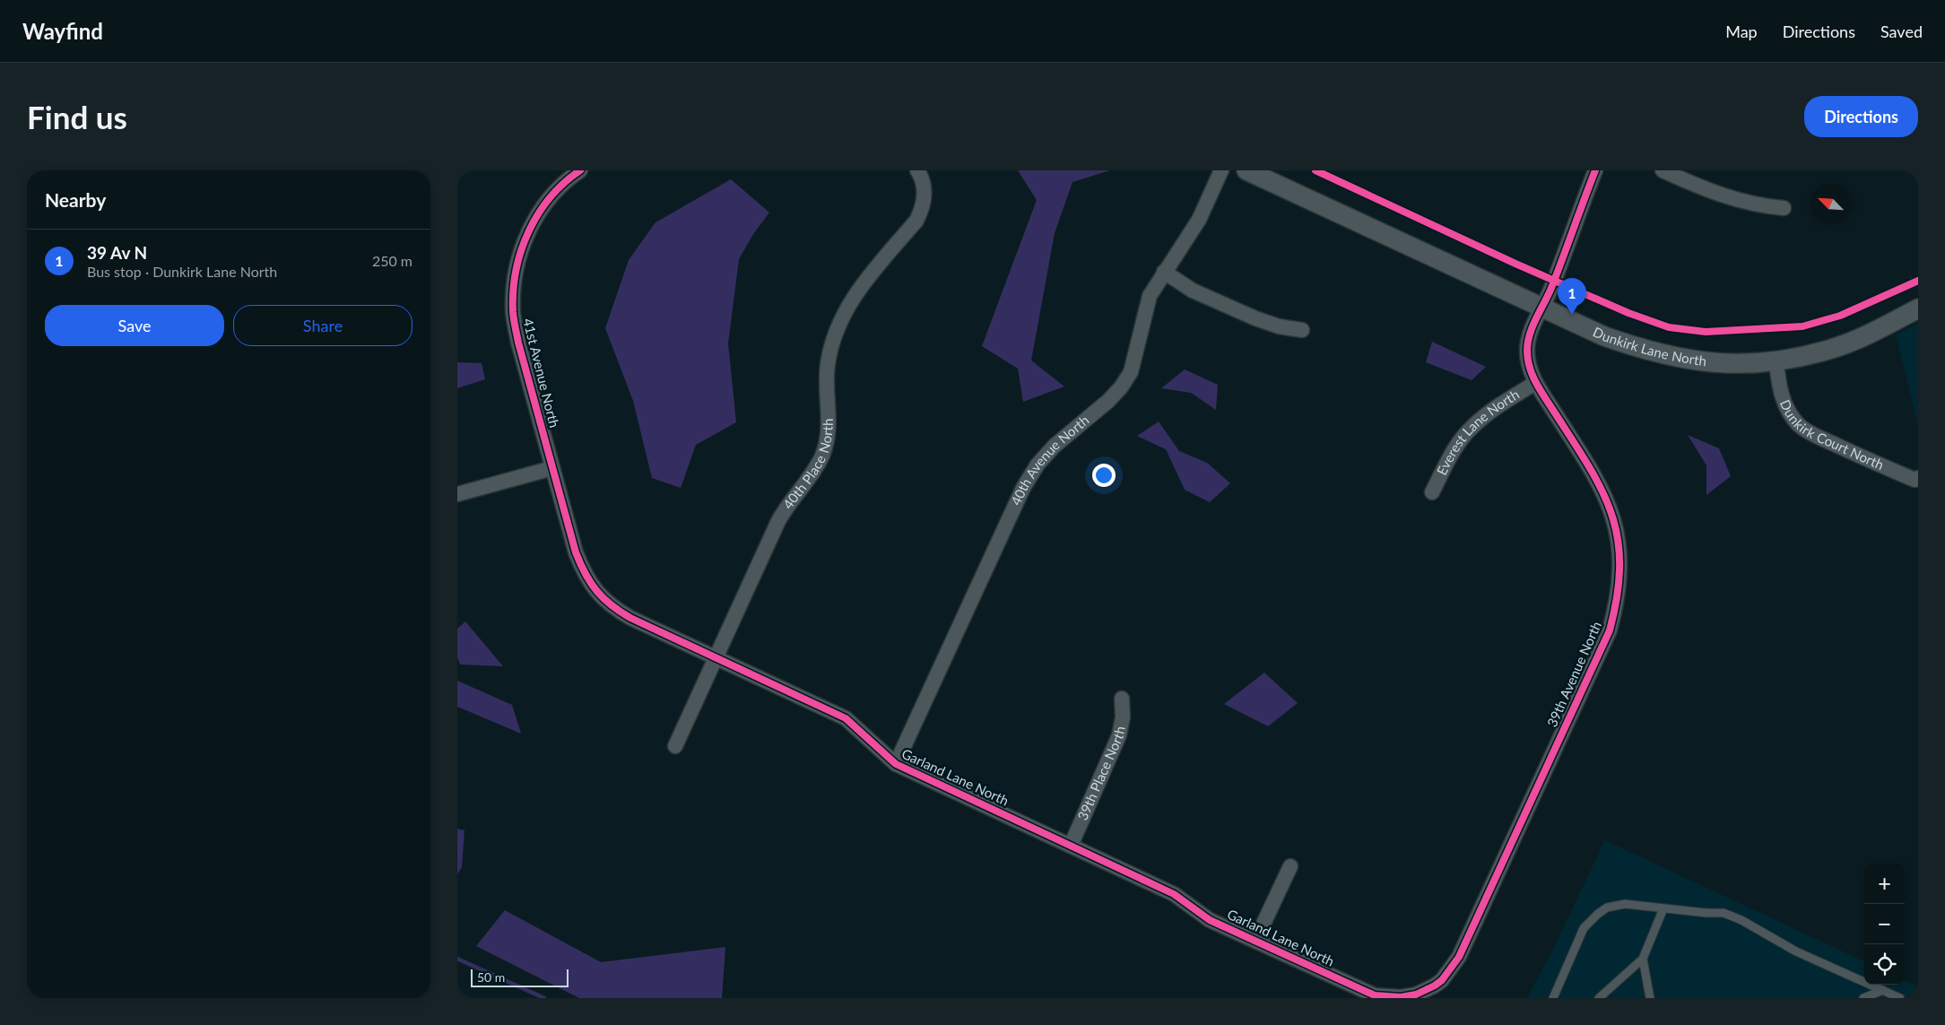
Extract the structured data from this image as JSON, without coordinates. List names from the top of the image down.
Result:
{
  "streets": {
    "street": [
      "Dunkirk Lane North",
      "41st Avenue North",
      "Dunkirk Court North",
      "Everest Lane North",
      "40th Avenue North",
      "40th Place North",
      "39th Avenue North",
      "39th Place North",
      "Garland Lane North"
    ]
  },
  "crossings": [
    ["Dunkirk Lane North", "Dunkirk Court North"],
    ["Dunkirk Lane North", "39th Avenue North"],
    ["41st Avenue North", "Garland Lane North"],
    ["Everest Lane North", "39th Avenue North"],
    ["40th Avenue North", "Garland Lane North"],
    ["40th Place North", "Garland Lane North"],
    ["39th Avenue North", "Garland Lane North"],
    ["39th Place North", "Garland Lane North"]
  ],
  "scale_bar": "50 m",
  "north": "top left",
  "page": {
    "header": "Wayfind",
    "nav": ["Map", "Directions", "Saved"],
    "buttons": [
      "Directions",
      ["Save", "Share"]
    ],
    "title": "Find us",
    "heading": "Nearby",
    "list": [
      {
        "mark": "1",
        "name": "39 Av N",
        "note": "Bus stop · Dunkirk Lane North",
        "value": "250 m"
      }
    ],
    "pins": "1",
    "map_buttons": ["+", "−"],
    "scale": "50 m"
  }
}
